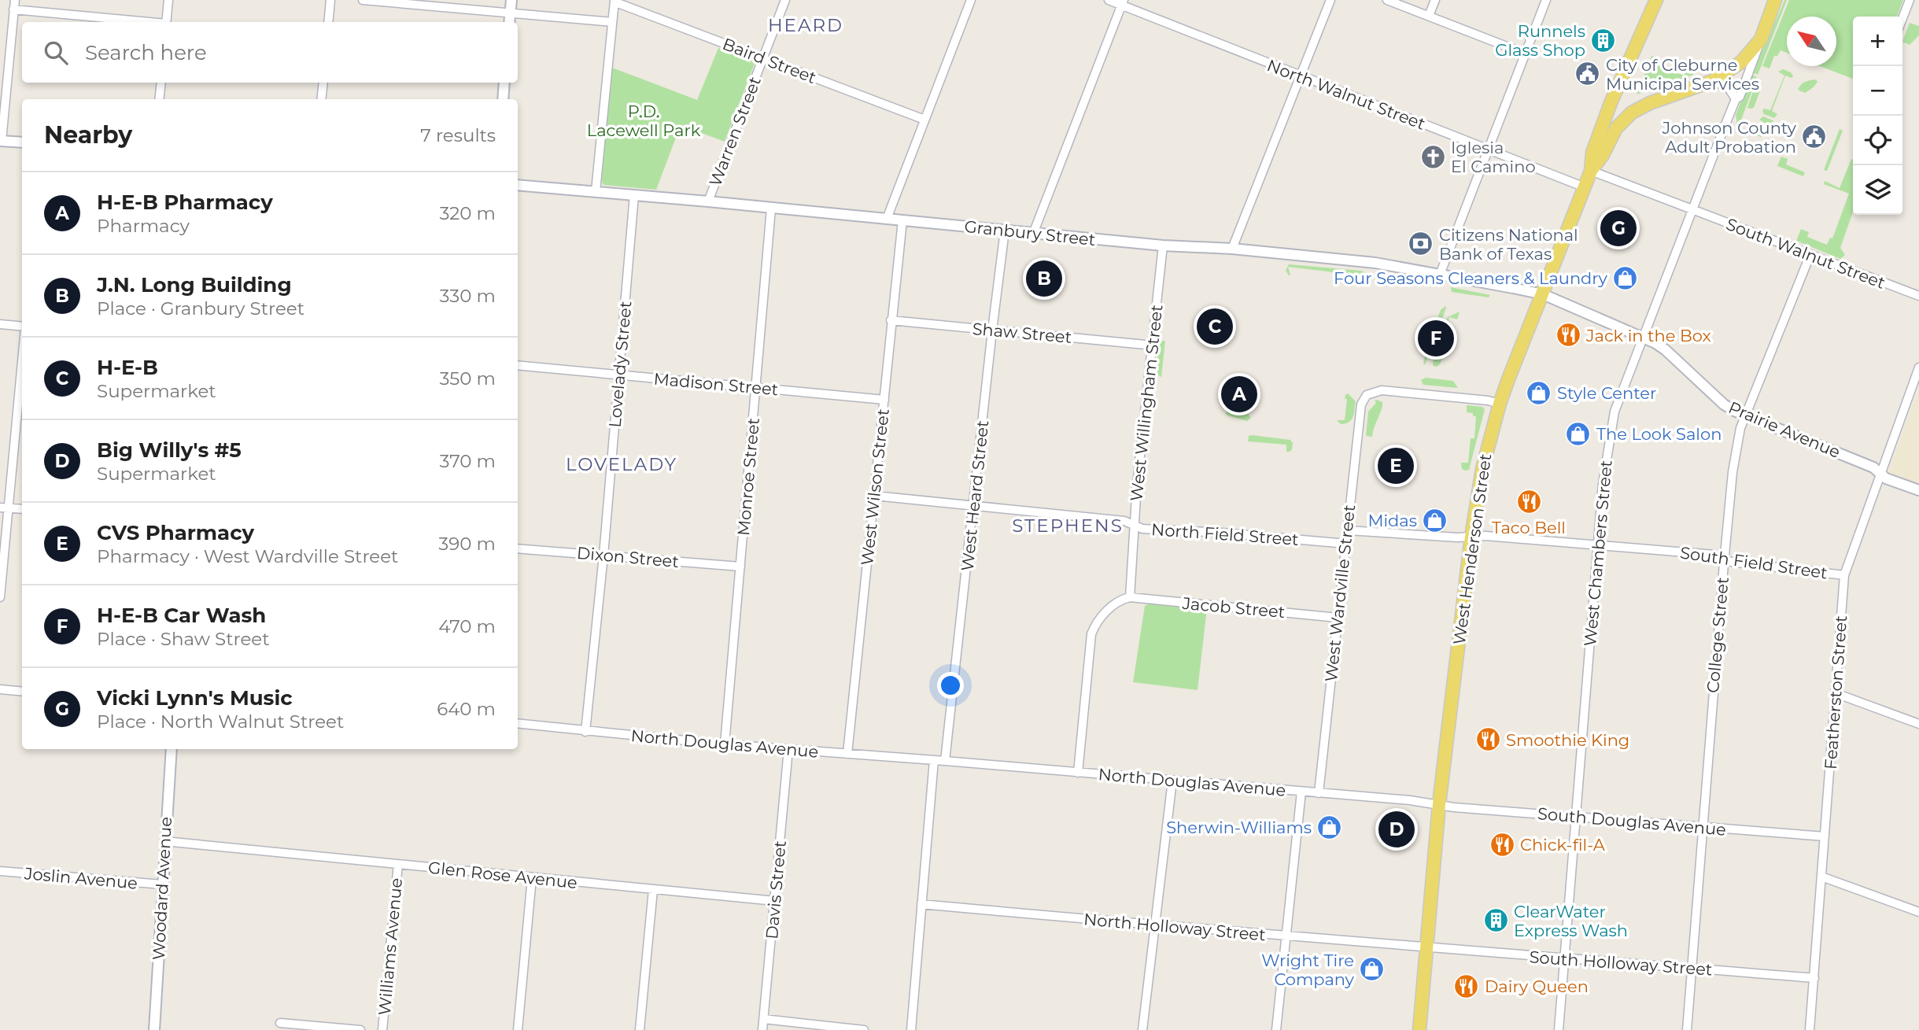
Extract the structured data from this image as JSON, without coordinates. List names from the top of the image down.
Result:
{
  "streets": {
    "main road": ["West Henderson Street", "West Chambers Street"],
    "street": [
      "Baird Street",
      "North Walnut Street",
      "Warren Street",
      "Granbury Street",
      "South Walnut Street",
      "Shaw Street",
      "Lovelady Street",
      "Madison Street",
      "West Willingham Street",
      "Prairie Avenue",
      "Monroe Street",
      "West Wilson Street",
      "West Heard Street",
      "North Field Street",
      "Dixon Street",
      "South Field Street",
      "West Wardville Street",
      "Jacob Street",
      "College Street",
      "Featherston Street",
      "North Douglas Avenue",
      "South Douglas Avenue",
      "Glen Rose Avenue",
      "Joslin Avenue",
      "Woodard Avenue",
      "Davis Street",
      "North Holloway Street",
      "Williams Avenue",
      "South Holloway Street"
    ]
  },
  "crossings": [
    ["Baird Street", "Warren Street"],
    ["North Walnut Street", "West Henderson Street"],
    ["Warren Street", "Granbury Street"],
    ["Granbury Street", "Lovelady Street"],
    ["Granbury Street", "West Willingham Street"],
    ["Granbury Street", "Prairie Avenue"],
    ["Granbury Street", "Monroe Street"],
    ["Granbury Street", "West Wilson Street"],
    ["Granbury Street", "West Heard Street"],
    ["Granbury Street", "West Henderson Street"],
    ["South Walnut Street", "West Chambers Street"],
    ["South Walnut Street", "College Street"],
    ["Shaw Street", "West Willingham Street"],
    ["Shaw Street", "West Wilson Street"],
    ["Shaw Street", "West Heard Street"],
    ["Lovelady Street", "Madison Street"],
    ["Lovelady Street", "Dixon Street"],
    ["Lovelady Street", "North Douglas Avenue"],
    ["Madison Street", "Monroe Street"],
    ["Madison Street", "West Wilson Street"],
    ["West Willingham Street", "North Field Street"],
    ["West Willingham Street", "Jacob Street"],
    ["Prairie Avenue", "West Henderson Street"],
    ["Prairie Avenue", "West Chambers Street"],
    ["Prairie Avenue", "College Street"],
    ["Prairie Avenue", "Featherston Street"],
    ["Monroe Street", "Dixon Street"],
    ["Monroe Street", "North Douglas Avenue"],
    ["West Wilson Street", "North Field Street"],
    ["West Wilson Street", "North Douglas Avenue"],
    ["West Heard Street", "North Field Street"],
    ["West Heard Street", "North Douglas Avenue"],
    ["North Field Street", "West Wardville Street"],
    ["West Henderson Street", "West Chambers Street"],
    ["West Henderson Street", "West Wardville Street"],
    ["West Henderson Street", "North Douglas Avenue"],
    ["West Henderson Street", "South Douglas Avenue"],
    ["West Henderson Street", "North Holloway Street"],
    ["West Henderson Street", "South Holloway Street"],
    ["West Chambers Street", "South Field Street"],
    ["West Chambers Street", "South Douglas Avenue"],
    ["West Chambers Street", "South Holloway Street"],
    ["South Field Street", "College Street"],
    ["South Field Street", "Featherston Street"],
    ["West Wardville Street", "Jacob Street"],
    ["West Wardville Street", "North Douglas Avenue"],
    ["College Street", "South Douglas Avenue"],
    ["College Street", "South Holloway Street"],
    ["Featherston Street", "South Douglas Avenue"],
    ["Featherston Street", "South Holloway Street"],
    ["North Douglas Avenue", "South Douglas Avenue"],
    ["North Douglas Avenue", "Davis Street"],
    ["Glen Rose Avenue", "Woodard Avenue"],
    ["Glen Rose Avenue", "Davis Street"],
    ["Glen Rose Avenue", "Williams Avenue"],
    ["Joslin Avenue", "Woodard Avenue"],
    ["North Holloway Street", "South Holloway Street"]
  ],
  "districts": ["HEARD", "LOVELADY", "STEPHENS"],
  "parks": ["P.D. Lacewell Park"],
  "places": {
    "building": ["Runnels Glass Shop", "ClearWater Express Wash"],
    "public building": ["City of Cleburne Municipal Services", "Johnson County Adult Probation"],
    "church": ["Iglesia El Camino"],
    "bank": ["Citizens National Bank of Texas"],
    "shop": [
      "Four Seasons Cleaners & Laundry",
      "Style Center",
      "The Look Salon",
      "Midas",
      "Sherwin-Williams",
      "Wright Tire Company"
    ],
    "restaurant": [
      "Jack in the Box",
      "Taco Bell",
      "Smoothie King",
      "Chick-fil-A",
      "Dairy Queen"
    ]
  },
  "north": "top left",
  "page": {
    "map_buttons": ["+", "−"],
    "search": "Search here",
    "heading": ["Nearby", "7 results"],
    "list": [
      {
        "mark": "A",
        "name": "H-E-B Pharmacy",
        "note": "Pharmacy",
        "value": "320 m"
      },
      {
        "mark": "B",
        "name": "J.N. Long Building",
        "note": "Place · Granbury Street",
        "value": "330 m"
      },
      {
        "mark": "C",
        "name": "H-E-B",
        "note": "Supermarket",
        "value": "350 m"
      },
      {
        "mark": "D",
        "name": "Big Willy's #5",
        "note": "Supermarket",
        "value": "370 m"
      },
      {
        "mark": "E",
        "name": "CVS Pharmacy",
        "note": "Pharmacy · West Wardville Street",
        "value": "390 m"
      },
      {
        "mark": "F",
        "name": "H-E-B Car Wash",
        "note": "Place · Shaw Street",
        "value": "470 m"
      },
      {
        "mark": "G",
        "name": "Vicki Lynn's Music",
        "note": "Place · North Walnut Street",
        "value": "640 m"
      }
    ],
    "pins": [
      "G",
      "B",
      "C",
      "F",
      "A",
      "E",
      "D"
    ]
  }
}
